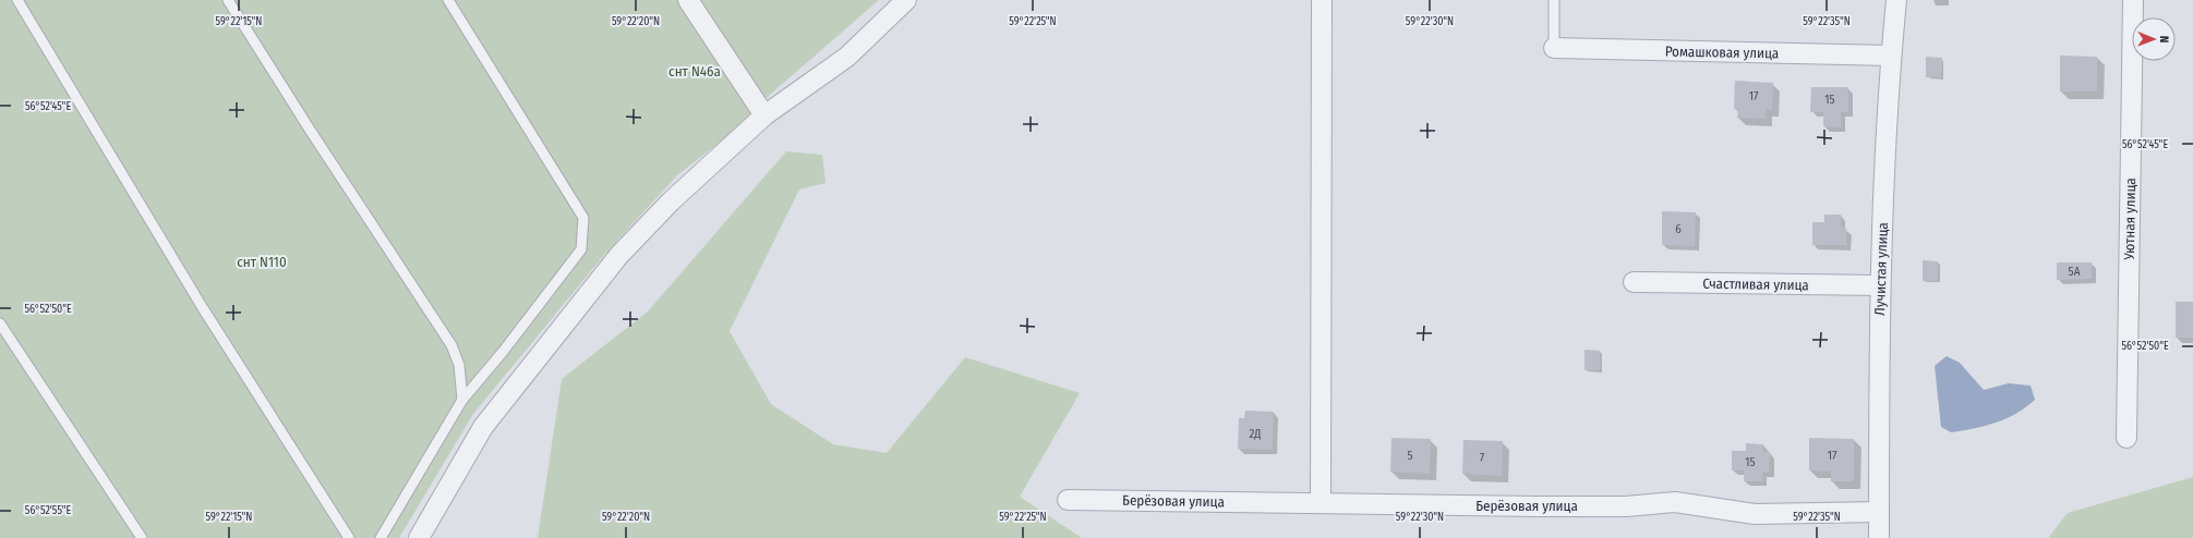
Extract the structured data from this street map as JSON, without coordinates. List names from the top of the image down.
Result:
{
  "streets": {
    "street": [
      "Ромашковая улица",
      "Уютная улица",
      "Лучистая улица",
      "Счастливая улица",
      "Берёзовая улица"
    ]
  },
  "crossings": [
    ["Ромашковая улица", "Лучистая улица"],
    ["Лучистая улица", "Счастливая улица"],
    ["Лучистая улица", "Берёзовая улица"]
  ],
  "parks": ["снт N46а", "снт N110"],
  "house_numbers": [
    "17",
    "15",
    "6",
    "5А",
    "2Д",
    "5",
    "17",
    "7",
    "15"
  ],
  "north": "right",
  "coordinates": [
    "59°22'15\"N",
    "59°22'20\"N",
    "59°22'25\"N",
    "59°22'30\"N",
    "59°22'35\"N",
    "56°52'45\"E",
    "56°52'50\"E",
    "56°52'55\"E"
  ]
}
